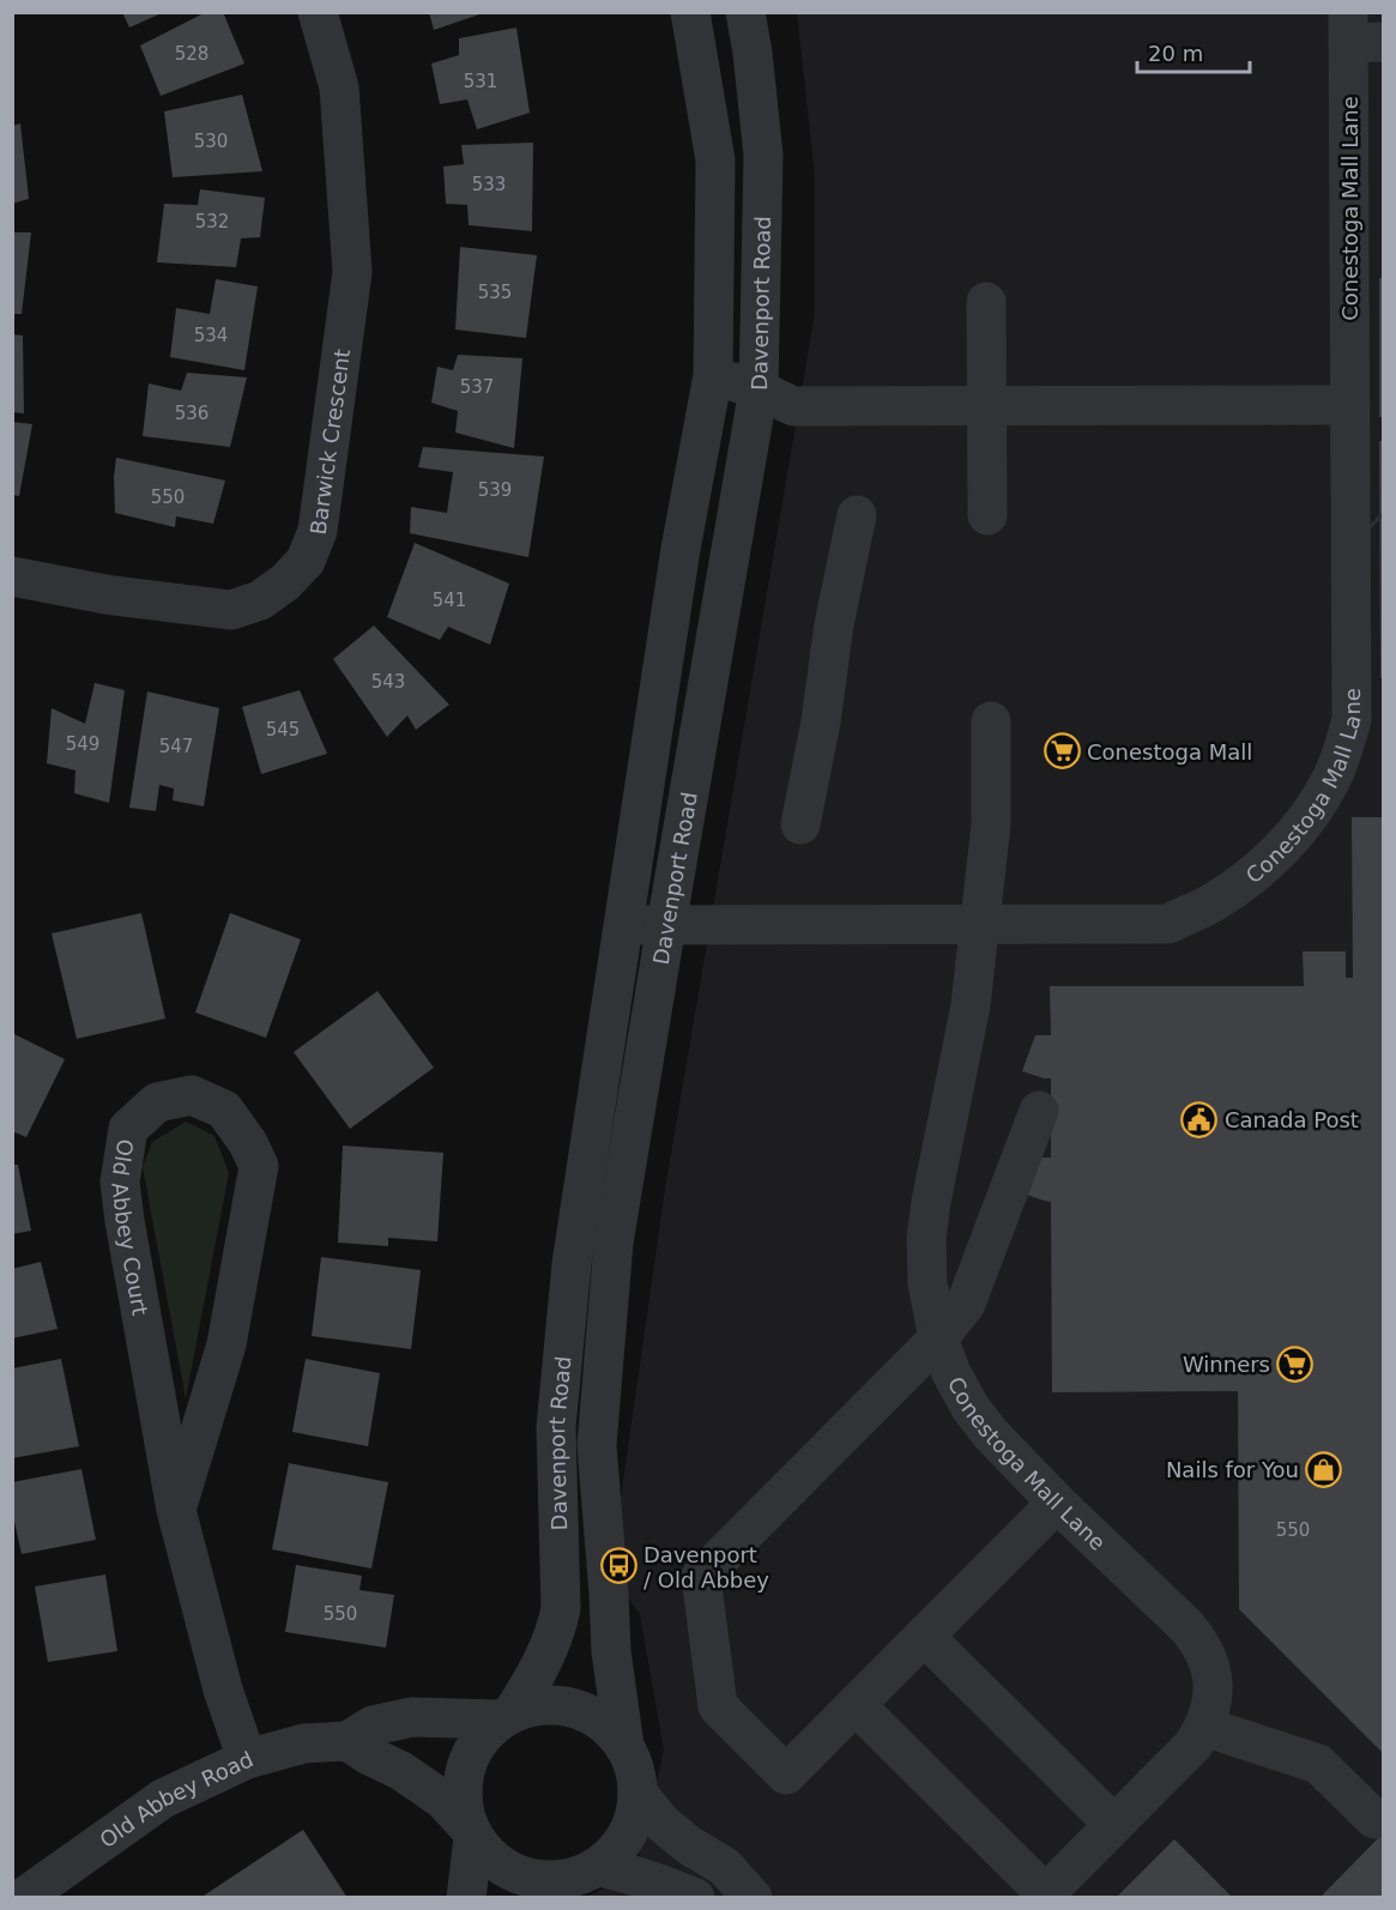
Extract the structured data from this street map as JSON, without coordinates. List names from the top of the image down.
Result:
{
  "streets": {
    "street": [
      "Conestoga Mall Lane",
      "Davenport Road",
      "Barwick Crescent",
      "Old Abbey Court",
      "Old Abbey Road"
    ]
  },
  "crossings": [
    ["Conestoga Mall Lane", "Davenport Road"],
    ["Davenport Road", "Old Abbey Road"],
    ["Old Abbey Court", "Old Abbey Road"]
  ],
  "places": {
    "supermarket": ["Conestoga Mall", "Winners"],
    "public building": ["Canada Post"],
    "shop": ["Nails for You"],
    "bus stop": ["Davenport / Old Abbey"]
  },
  "house_numbers": [
    "528",
    "531",
    "530",
    "533",
    "532",
    "535",
    "534",
    "537",
    "536",
    "539",
    "550",
    "541",
    "543",
    "545",
    "549",
    "547",
    "550",
    "550"
  ],
  "scale_bar": "20 m"
}
